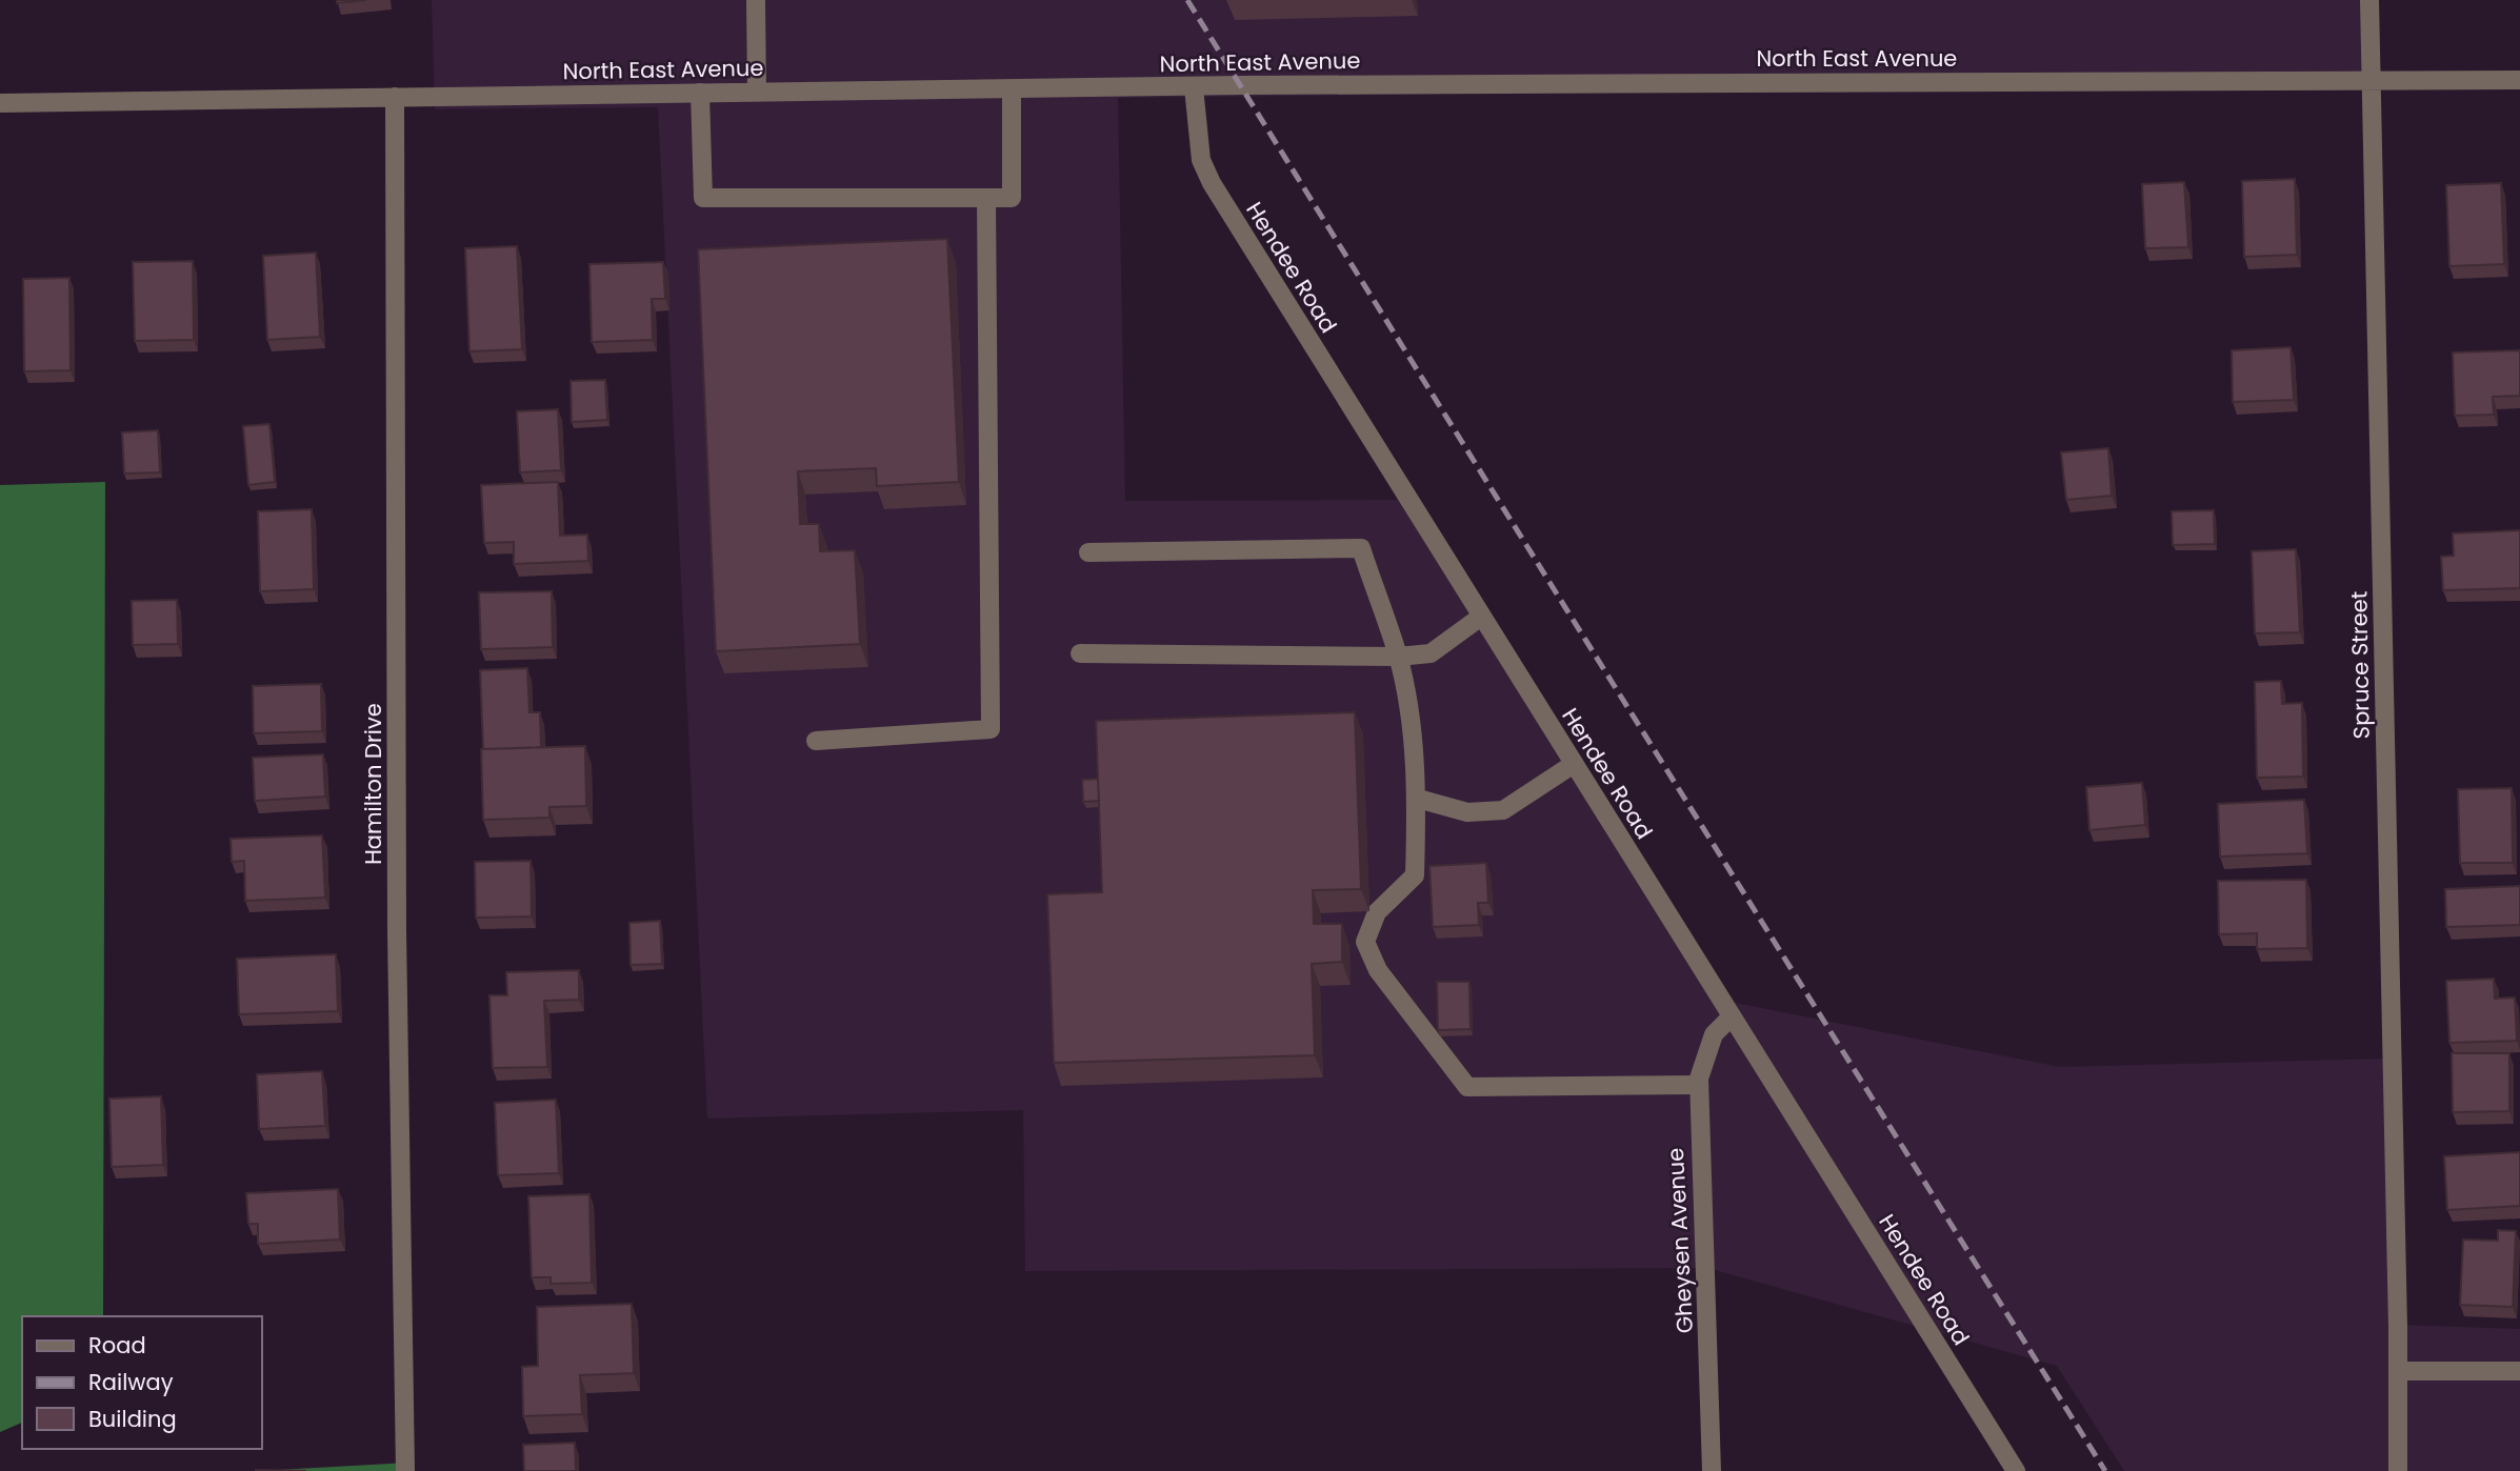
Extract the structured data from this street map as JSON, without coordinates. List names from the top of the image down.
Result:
{
  "streets": {
    "street": [
      "North East Avenue",
      "Hendee Road",
      "Spruce Street",
      "Hamilton Drive",
      "Gheysen Avenue"
    ]
  },
  "crossings": [
    ["North East Avenue", "Hendee Road"],
    ["North East Avenue", "Spruce Street"],
    ["North East Avenue", "Hamilton Drive"],
    ["Hendee Road", "Gheysen Avenue"]
  ],
  "legend": ["Road", "Railway", "Building"]
}
